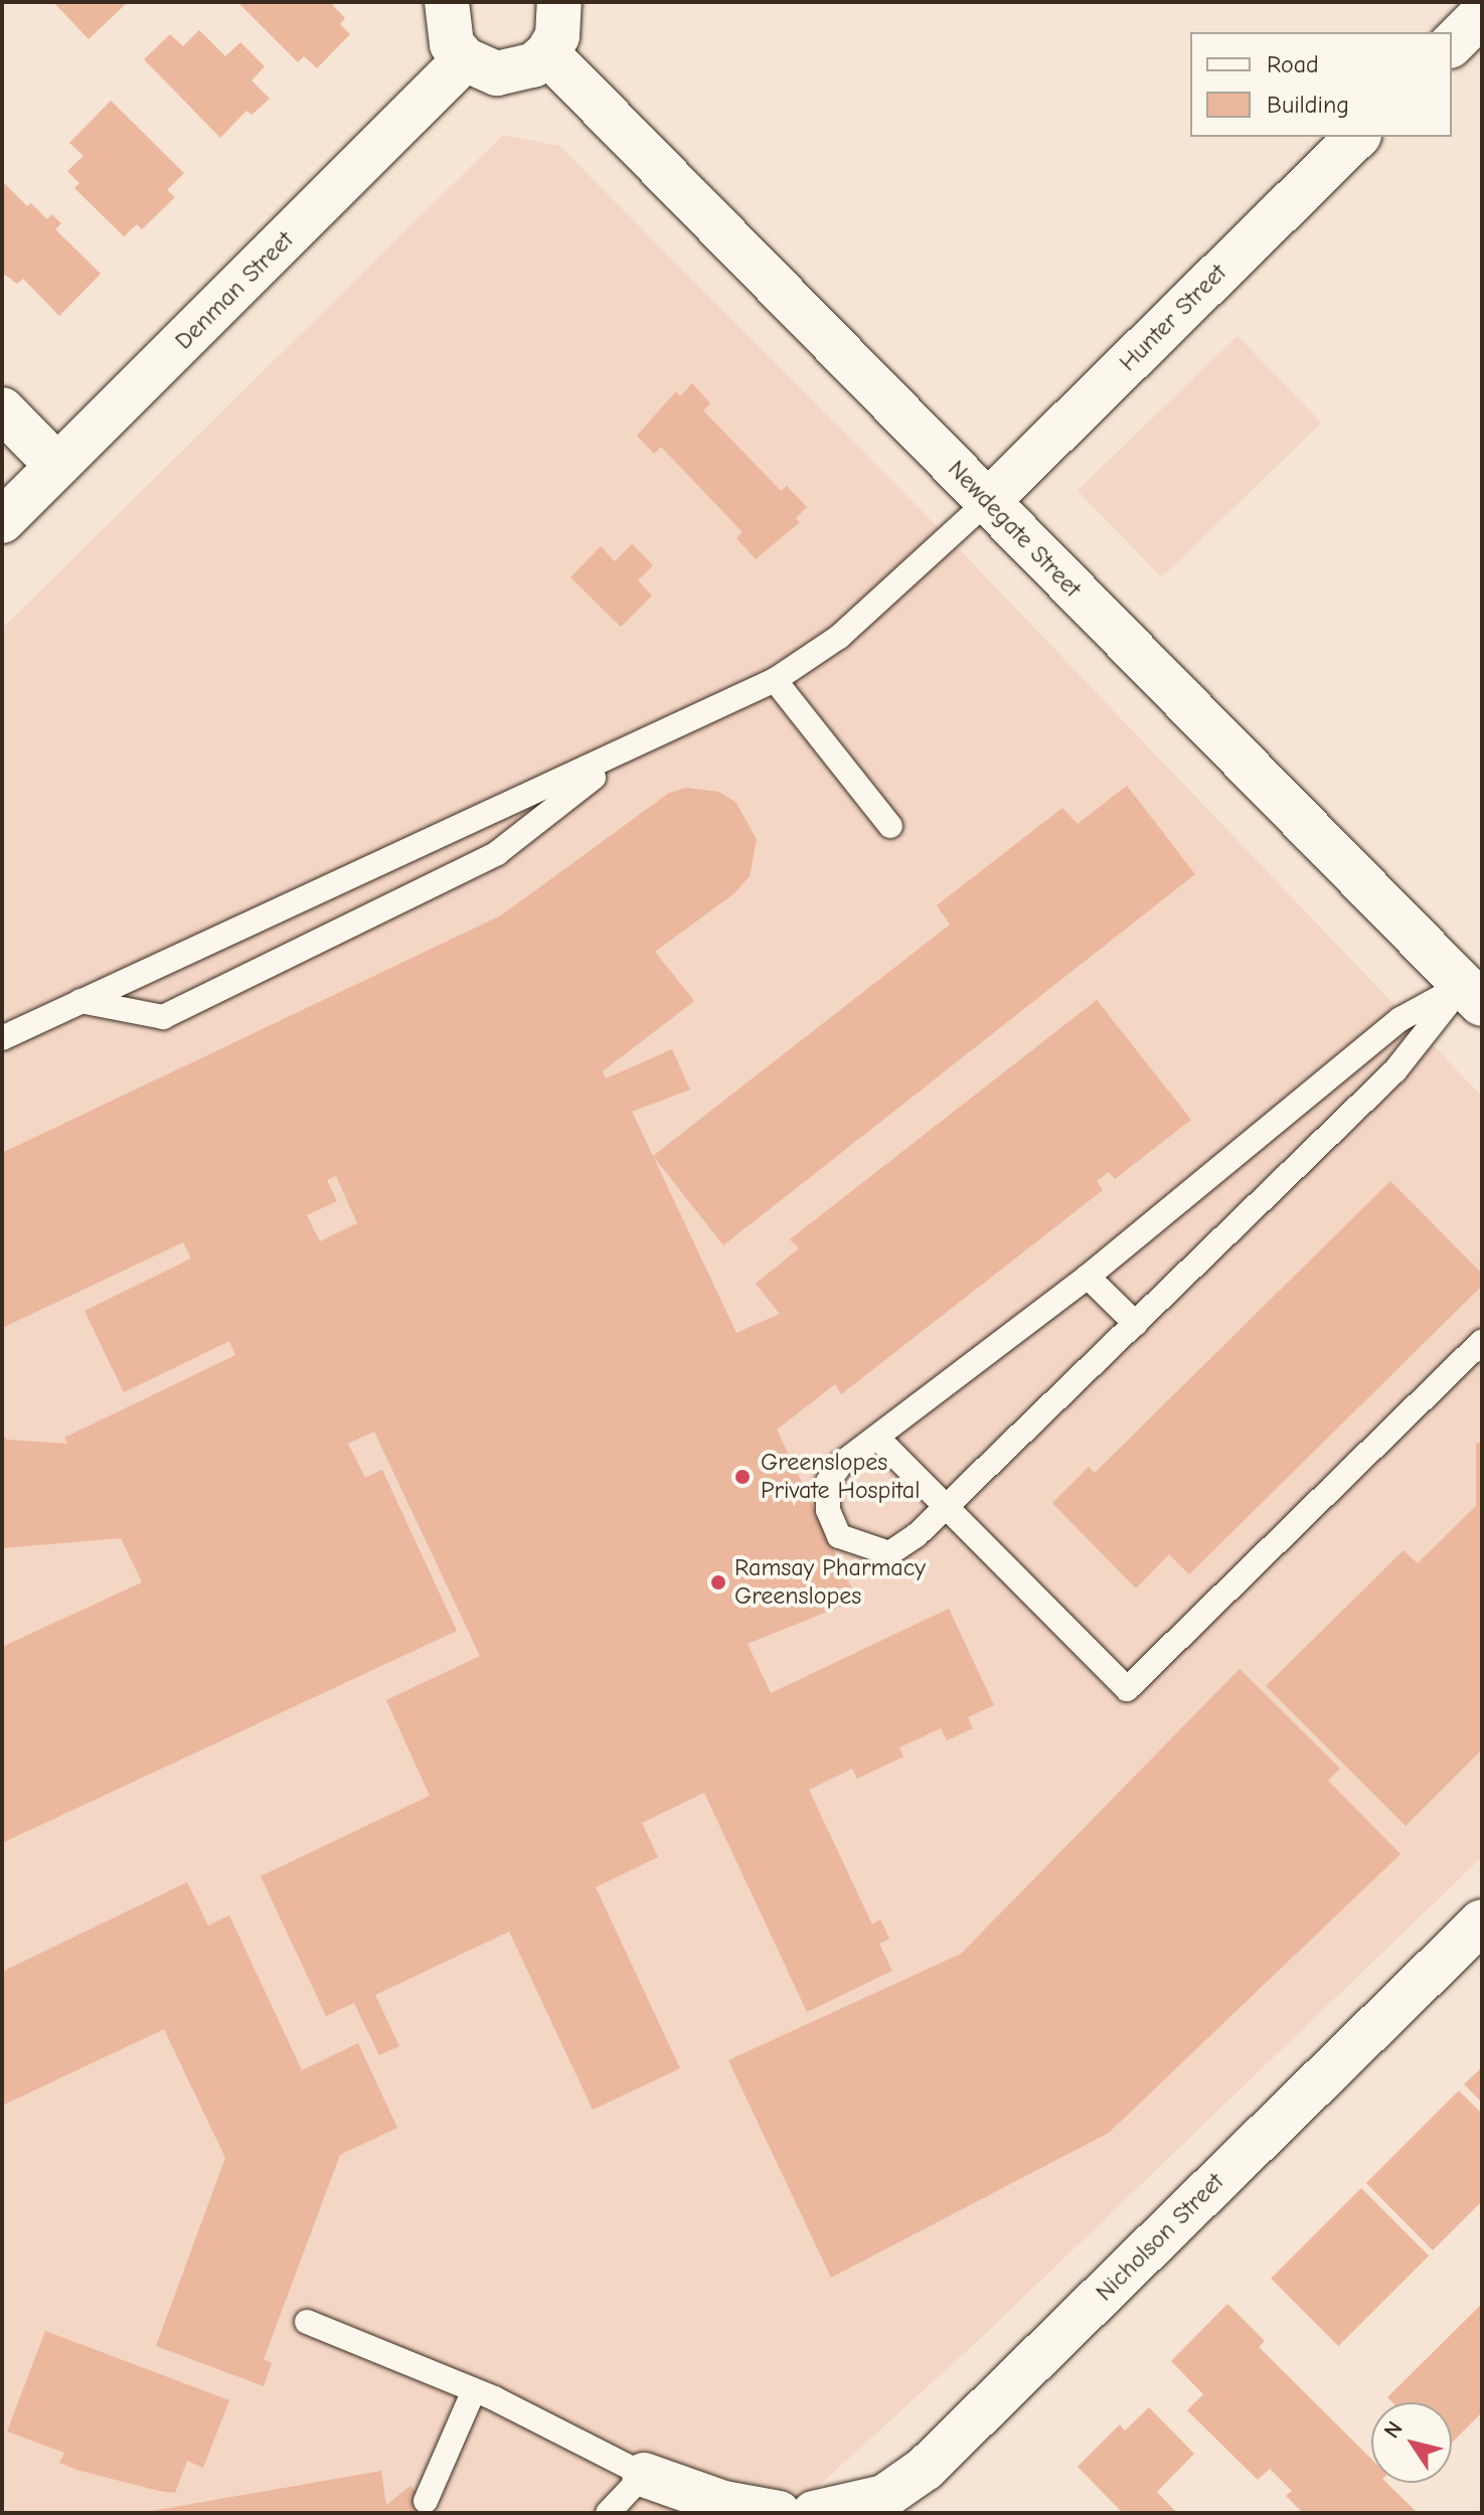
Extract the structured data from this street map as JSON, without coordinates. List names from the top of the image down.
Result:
{
  "streets": {
    "street": [
      "Denman Street",
      "Hunter Street",
      "Newdegate Street",
      "Nicholson Street"
    ]
  },
  "crossings": [
    ["Hunter Street", "Newdegate Street"]
  ],
  "places": ["Greenslopes Private Hospital", "Ramsay Pharmacy Greenslopes"],
  "legend": ["Road", "Building"],
  "north": "top left"
}
